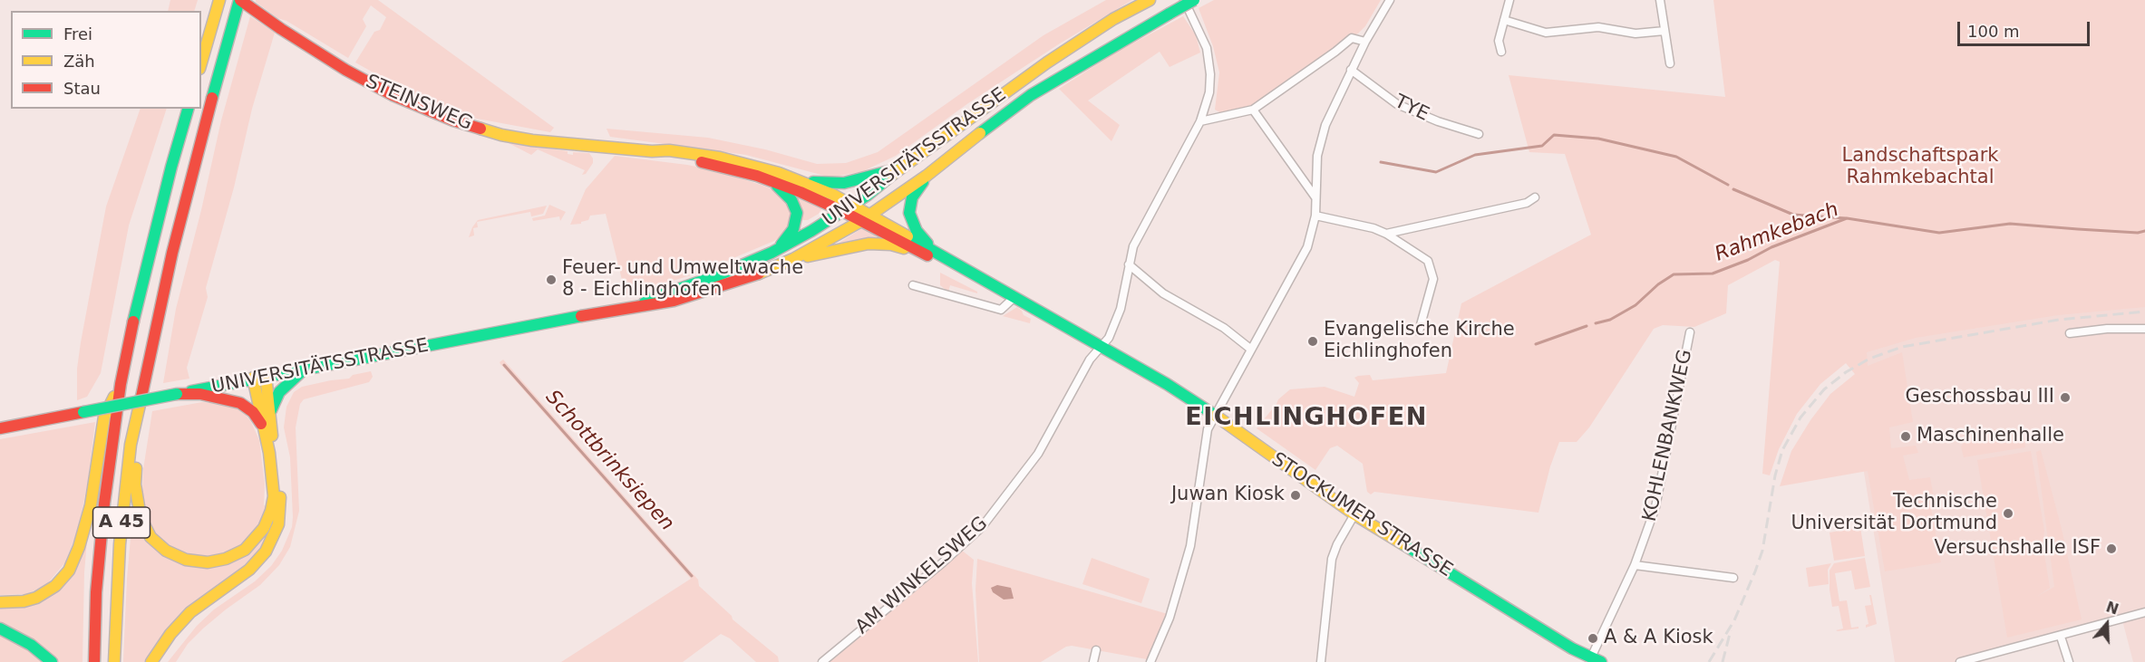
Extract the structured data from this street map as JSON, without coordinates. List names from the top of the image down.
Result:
{
  "streets": {
    "main road": [
      "STEINSWEG",
      "UNIVERSITÄTSSTRASSE",
      "STOCKUMER STRASSE",
      "A 45"
    ],
    "street": ["TYE", "KOHLENBANKWEG", "AM WINKELSWEG"]
  },
  "crossings": [
    ["STEINSWEG", "UNIVERSITÄTSSTRASSE"],
    ["STEINSWEG", "STOCKUMER STRASSE"],
    ["STEINSWEG", "A 45"],
    ["UNIVERSITÄTSSTRASSE", "STOCKUMER STRASSE"],
    ["KOHLENBANKWEG", "STOCKUMER STRASSE"],
    ["STOCKUMER STRASSE", "AM WINKELSWEG"]
  ],
  "districts": ["EICHLINGHOFEN"],
  "water": ["Rahmkebach", "Schottbrinksiepen"],
  "parks": ["Landschaftspark Rahmkebachtal"],
  "places": [
    "Feuer- und Umweltwache 8 - Eichlinghofen",
    "Evangelische Kirche Eichlinghofen",
    "Geschossbau III",
    "Maschinenhalle",
    "Juwan Kiosk",
    "Technische Universität Dortmund",
    "Versuchshalle ISF",
    "A & A Kiosk"
  ],
  "legend": ["Frei", "Zäh", "Stau"],
  "scale_bar": "100 m",
  "north": "top"
}
